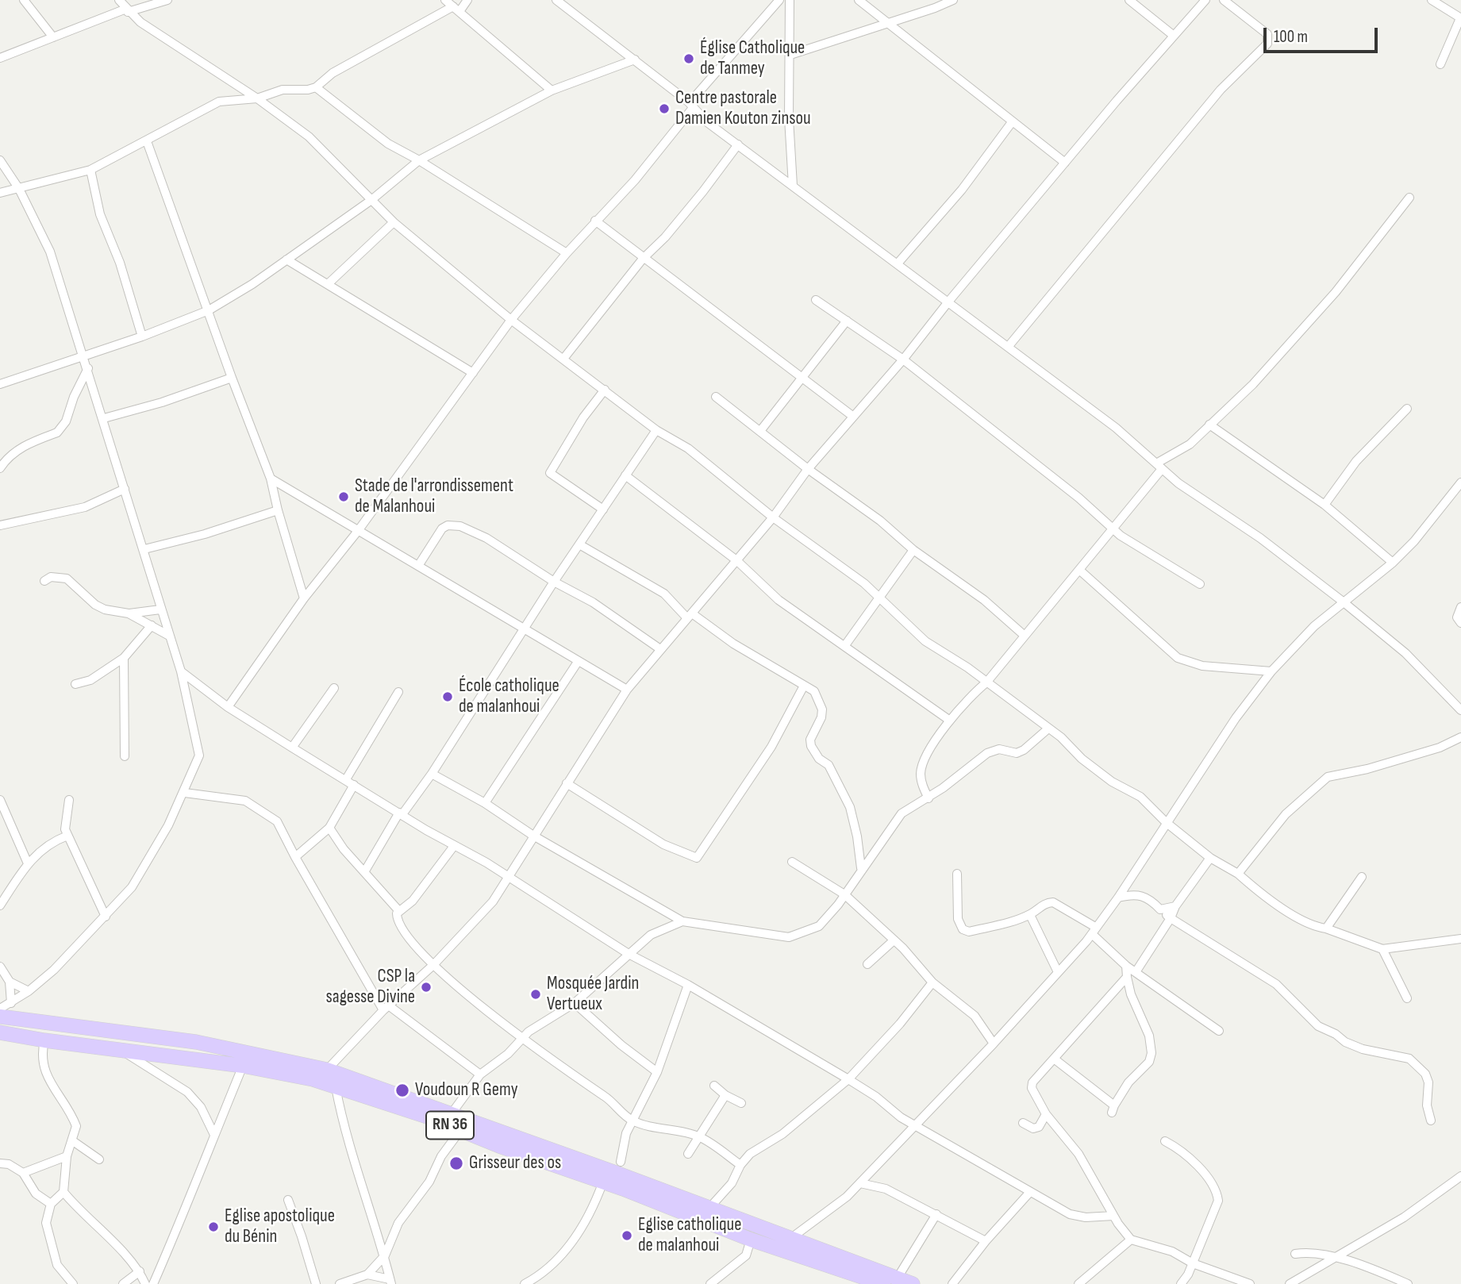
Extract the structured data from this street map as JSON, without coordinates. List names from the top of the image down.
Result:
{
  "streets": {
    "main road": ["RN 36"]
  },
  "places": [
    "Église Catholique de Tanmey",
    "Centre pastorale Damien Kouton zinsou",
    "Stade de l'arrondissement de Malanhoui",
    "École catholique de malanhoui",
    "CSP la sagesse Divine",
    "Mosquée Jardin Vertueux",
    "Voudoun R Gemy",
    "Grisseur des os",
    "Eglise apostolique du Bénin",
    "Eglise catholique de malanhoui"
  ],
  "scale_bar": "100 m"
}
